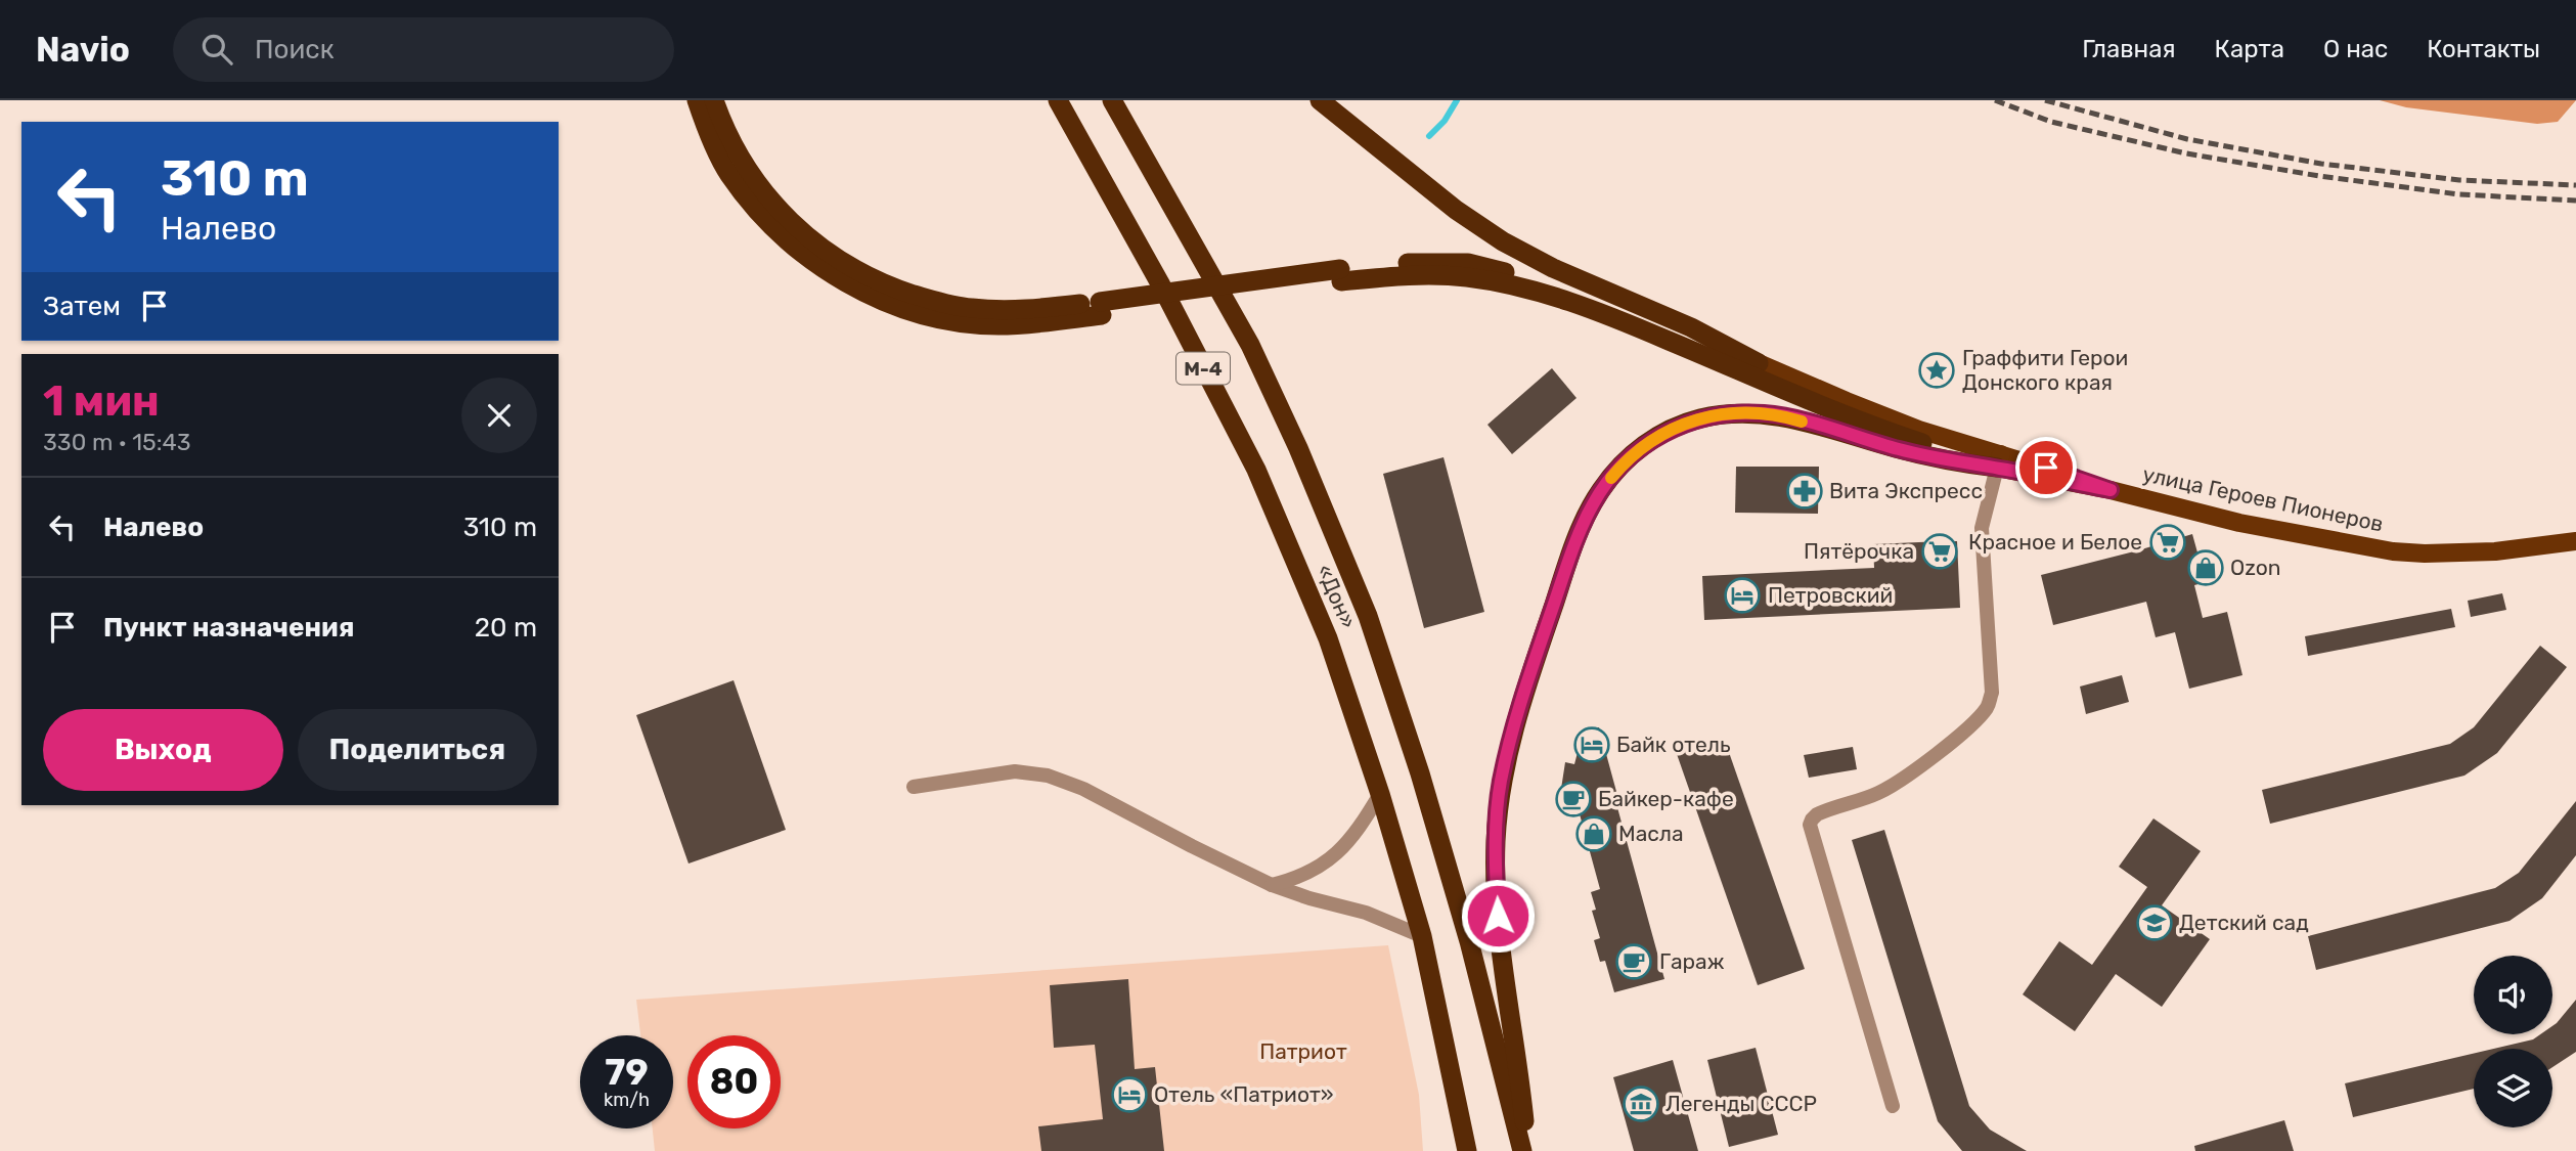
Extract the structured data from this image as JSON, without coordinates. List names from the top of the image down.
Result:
{
  "streets": {
    "highway": ["М-4", "«Дон»"],
    "main road": ["улица Героев Пионеров"]
  },
  "parks": ["Патриот"],
  "places": {
    "place": ["Граффити Герои Донского края"],
    "pharmacy": ["Вита Экспресс"],
    "supermarket": ["Красное и Белое", "Пятёрочка"],
    "shop": ["Ozon", "Масла"],
    "hotel": ["Петровский", "Байк отель", "Отель «Патриот»"],
    "cafe": ["Байкер-кафе", "Гараж"],
    "school or university": ["Детский сад"],
    "museum": ["Легенды СССР"]
  },
  "page": {
    "header": "Navio",
    "search": "Поиск",
    "nav": [
      "Главная",
      "Карта",
      "О нас",
      "Контакты"
    ],
    "turn": ["310 m", "Налево"],
    "then": "Затем",
    "heading": ["1 мин", "330 m · 15:43"],
    "list": [
      {
        "name": "Налево",
        "value": "310 m"
      },
      {
        "name": "Пункт назначения",
        "value": "20 m"
      }
    ],
    "buttons": ["Выход", "Поделиться"],
    "speed": "79 km/h",
    "limit": "80"
  }
}
